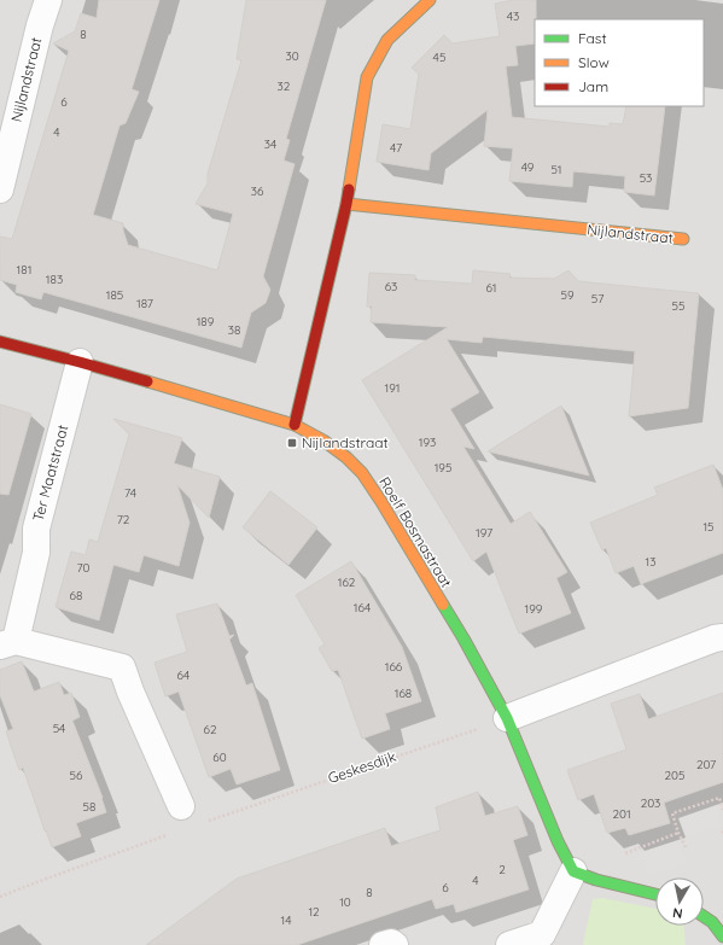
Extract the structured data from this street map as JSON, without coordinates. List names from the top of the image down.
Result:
{
  "streets": {
    "street": ["Nijlandstraat", "Ter Maatstraat", "Roelf Bosmastraat"],
    "path": ["Geskesdijk"]
  },
  "crossings": [
    ["Ter Maatstraat", "Roelf Bosmastraat"],
    ["Roelf Bosmastraat", "Geskesdijk"]
  ],
  "places": {
    "transit": ["Nijlandstraat"]
  },
  "house_numbers": [
    "43",
    "8",
    "30",
    "45",
    "32",
    "6",
    "4",
    "34",
    "47",
    "49",
    "51",
    "53",
    "36",
    "181",
    "183",
    "63",
    "61",
    "185",
    "59",
    "57",
    "187",
    "55",
    "189",
    "38",
    "191",
    "193",
    "195",
    "74",
    "72",
    "15",
    "197",
    "13",
    "70",
    "162",
    "68",
    "164",
    "199",
    "166",
    "64",
    "168",
    "54",
    "62",
    "60",
    "207",
    "56",
    "205",
    "203",
    "58",
    "201",
    "2",
    "4",
    "6",
    "8",
    "10",
    "12",
    "14"
  ],
  "legend": ["Fast", "Slow", "Jam"],
  "north": "bottom"
}
